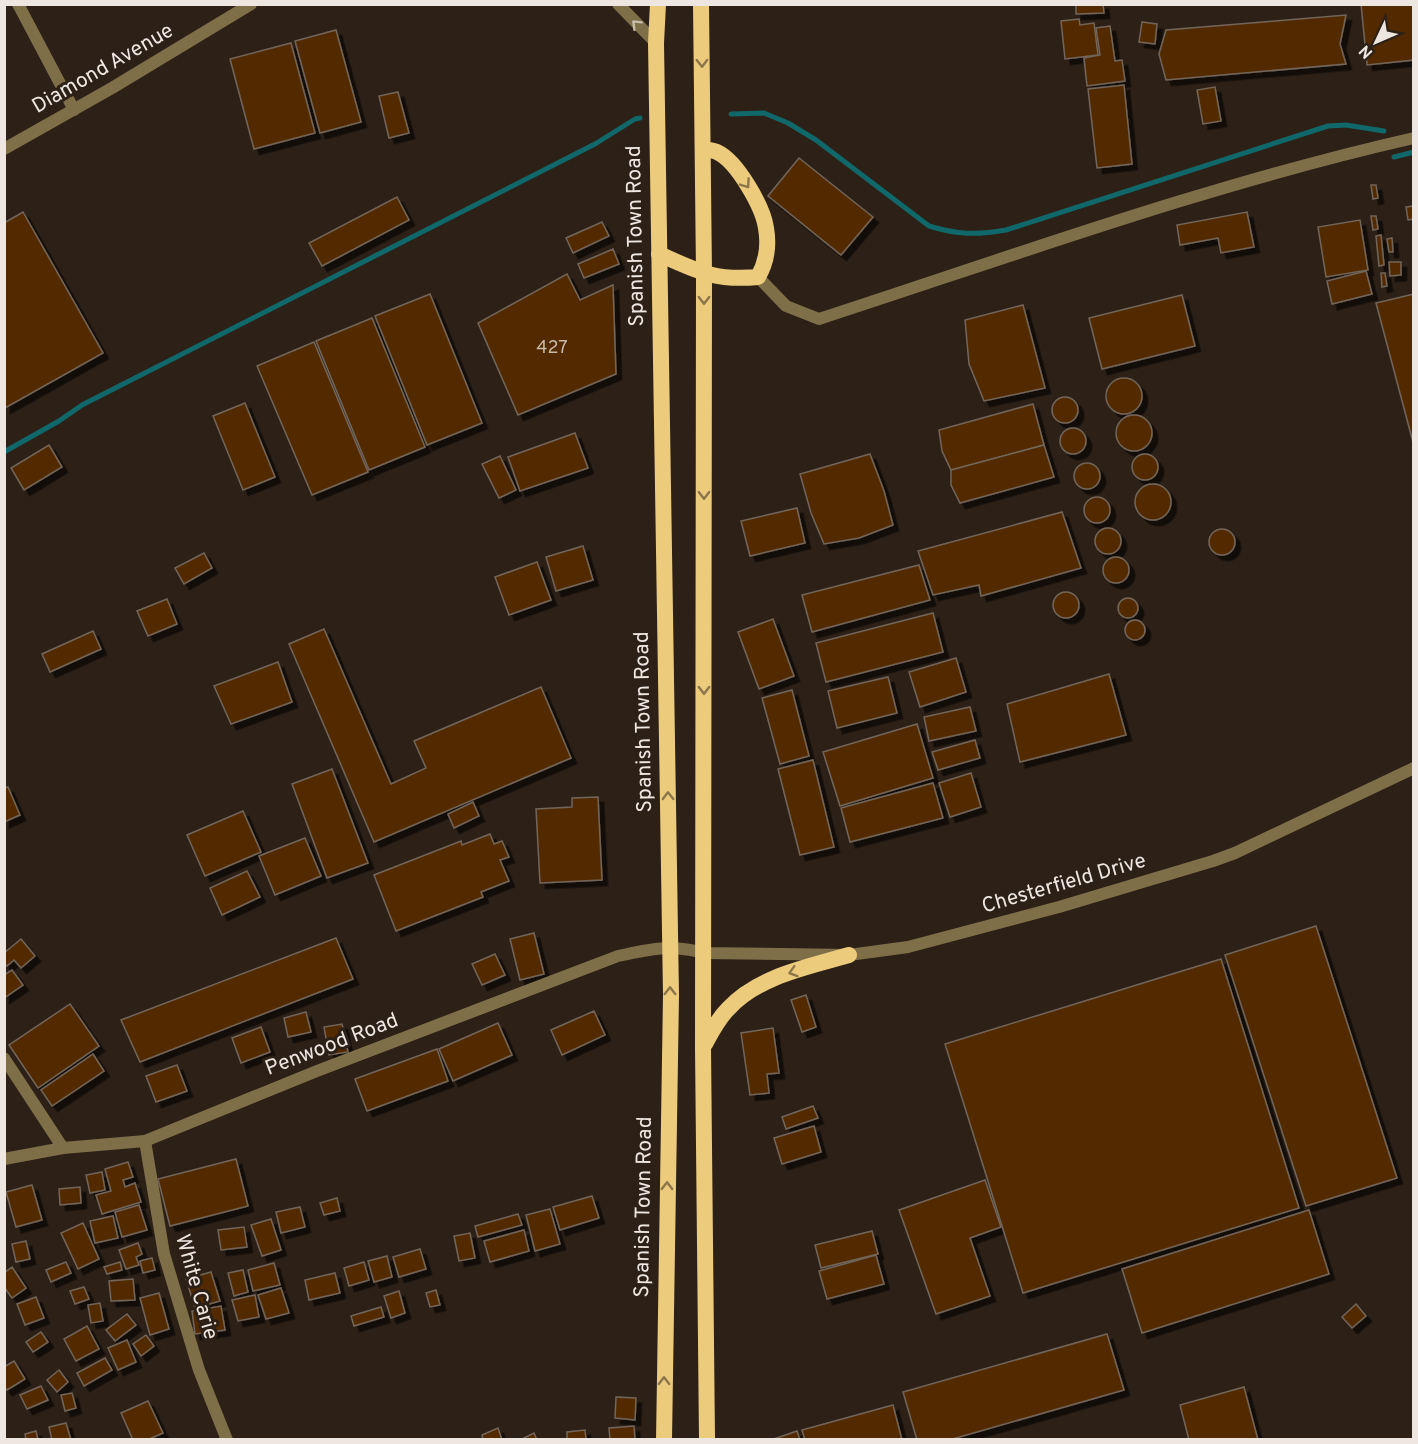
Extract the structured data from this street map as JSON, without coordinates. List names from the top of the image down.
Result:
{
  "streets": {
    "highway": ["Spanish Town Road"],
    "street": [
      "Diamond Avenue",
      "Chesterfield Drive",
      "Penwood Road",
      "White Carie"
    ]
  },
  "crossings": [
    ["Spanish Town Road", "Penwood Road"],
    ["Chesterfield Drive", "Penwood Road"],
    ["Penwood Road", "White Carie"]
  ],
  "house_numbers": ["427"],
  "north": "bottom left"
}
